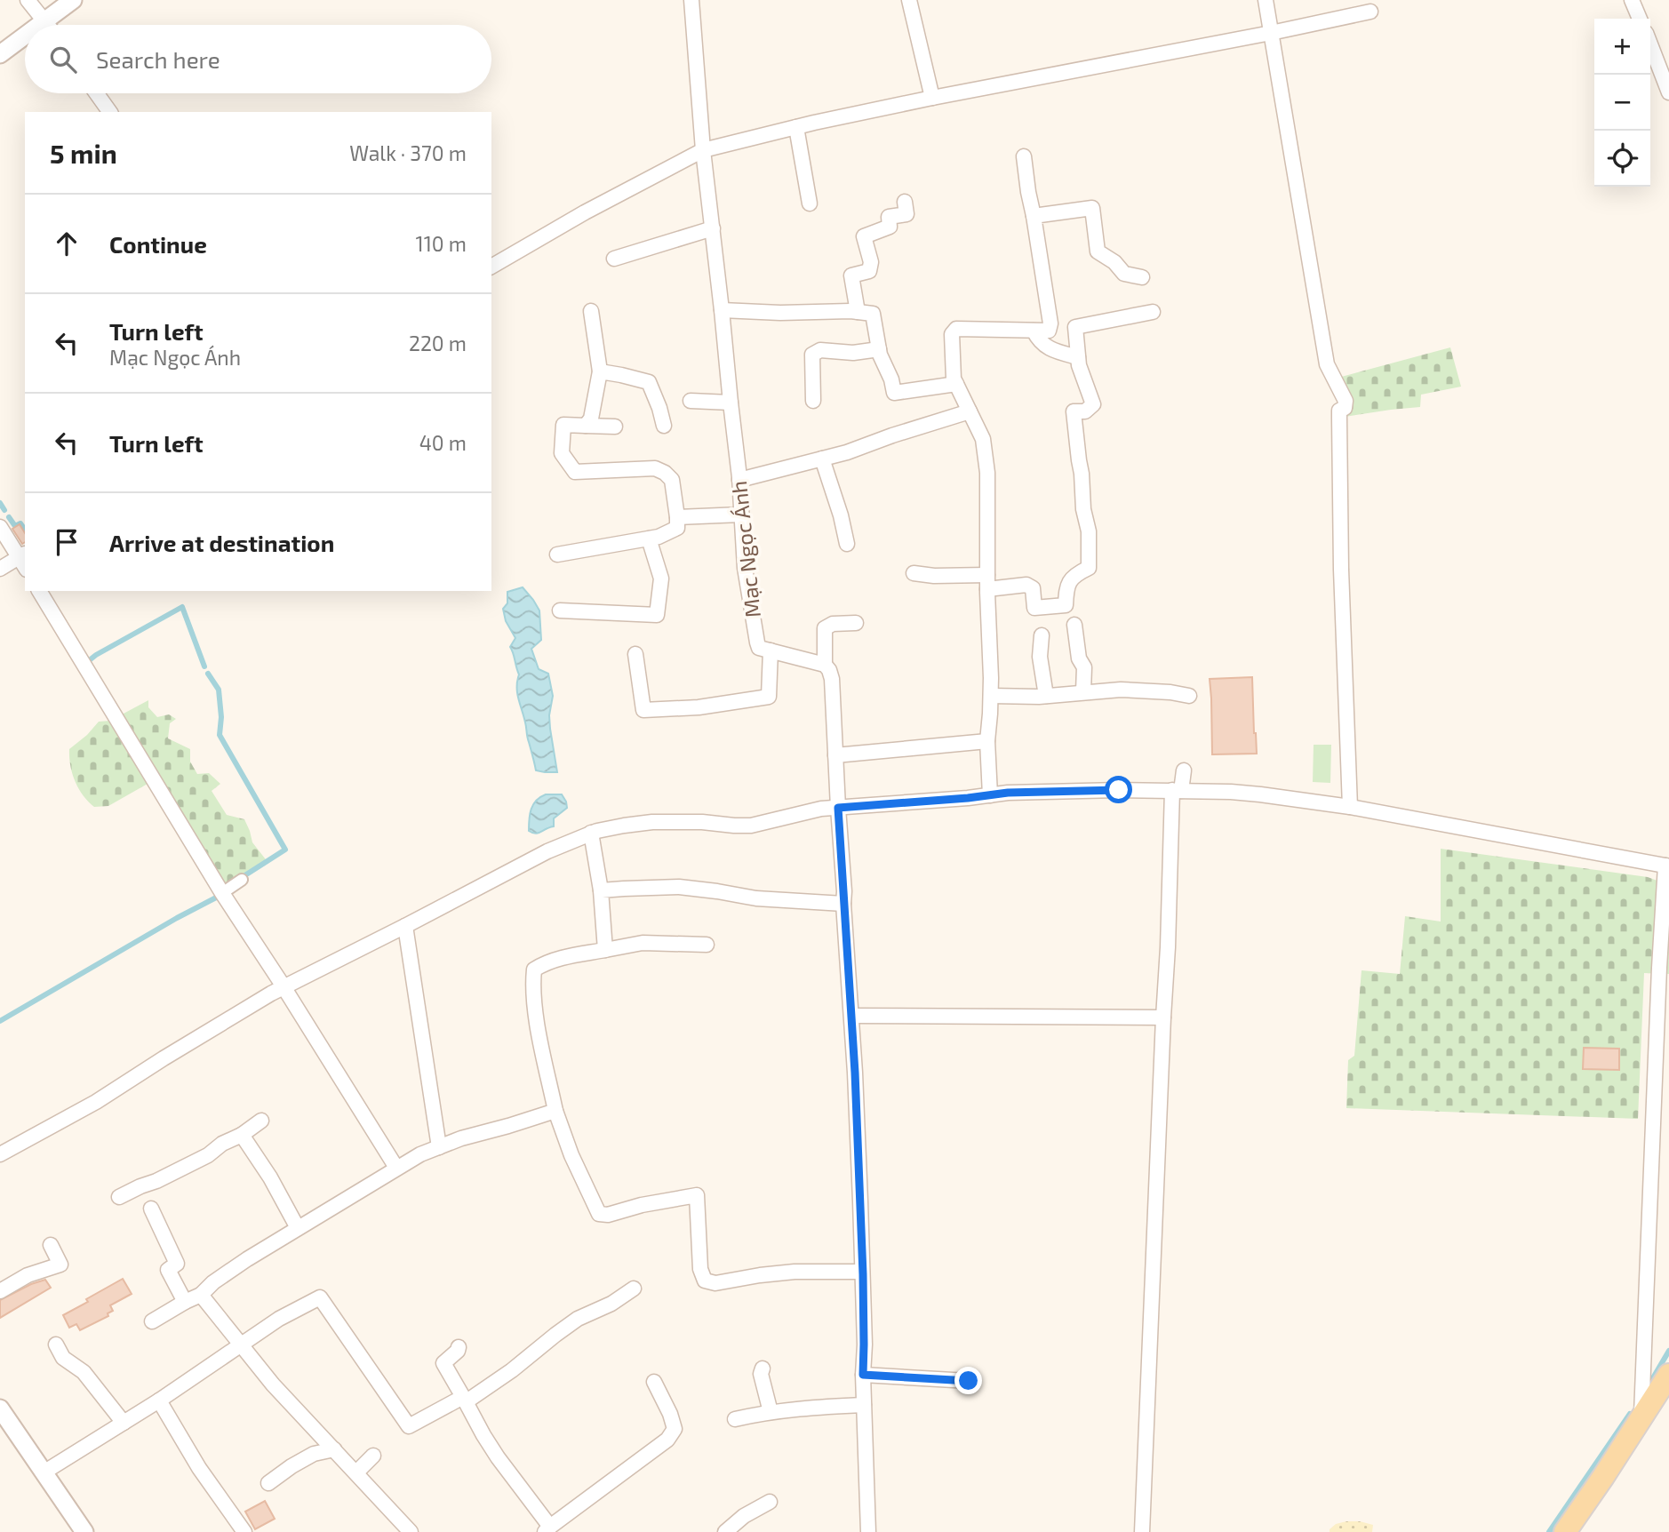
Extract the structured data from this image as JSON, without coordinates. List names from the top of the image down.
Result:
{
  "streets": {
    "street": ["Mạc Ngọc Ánh"]
  },
  "page": {
    "map_buttons": ["+", "−"],
    "search": "Search here",
    "heading": ["5 min", "Walk · 370 m"],
    "list": [
      ["Continue", "110 m"],
      ["Turn left", "Mạc Ngọc Ánh", "220 m"],
      ["Turn left", "40 m"],
      "Arrive at destination"
    ]
  }
}
